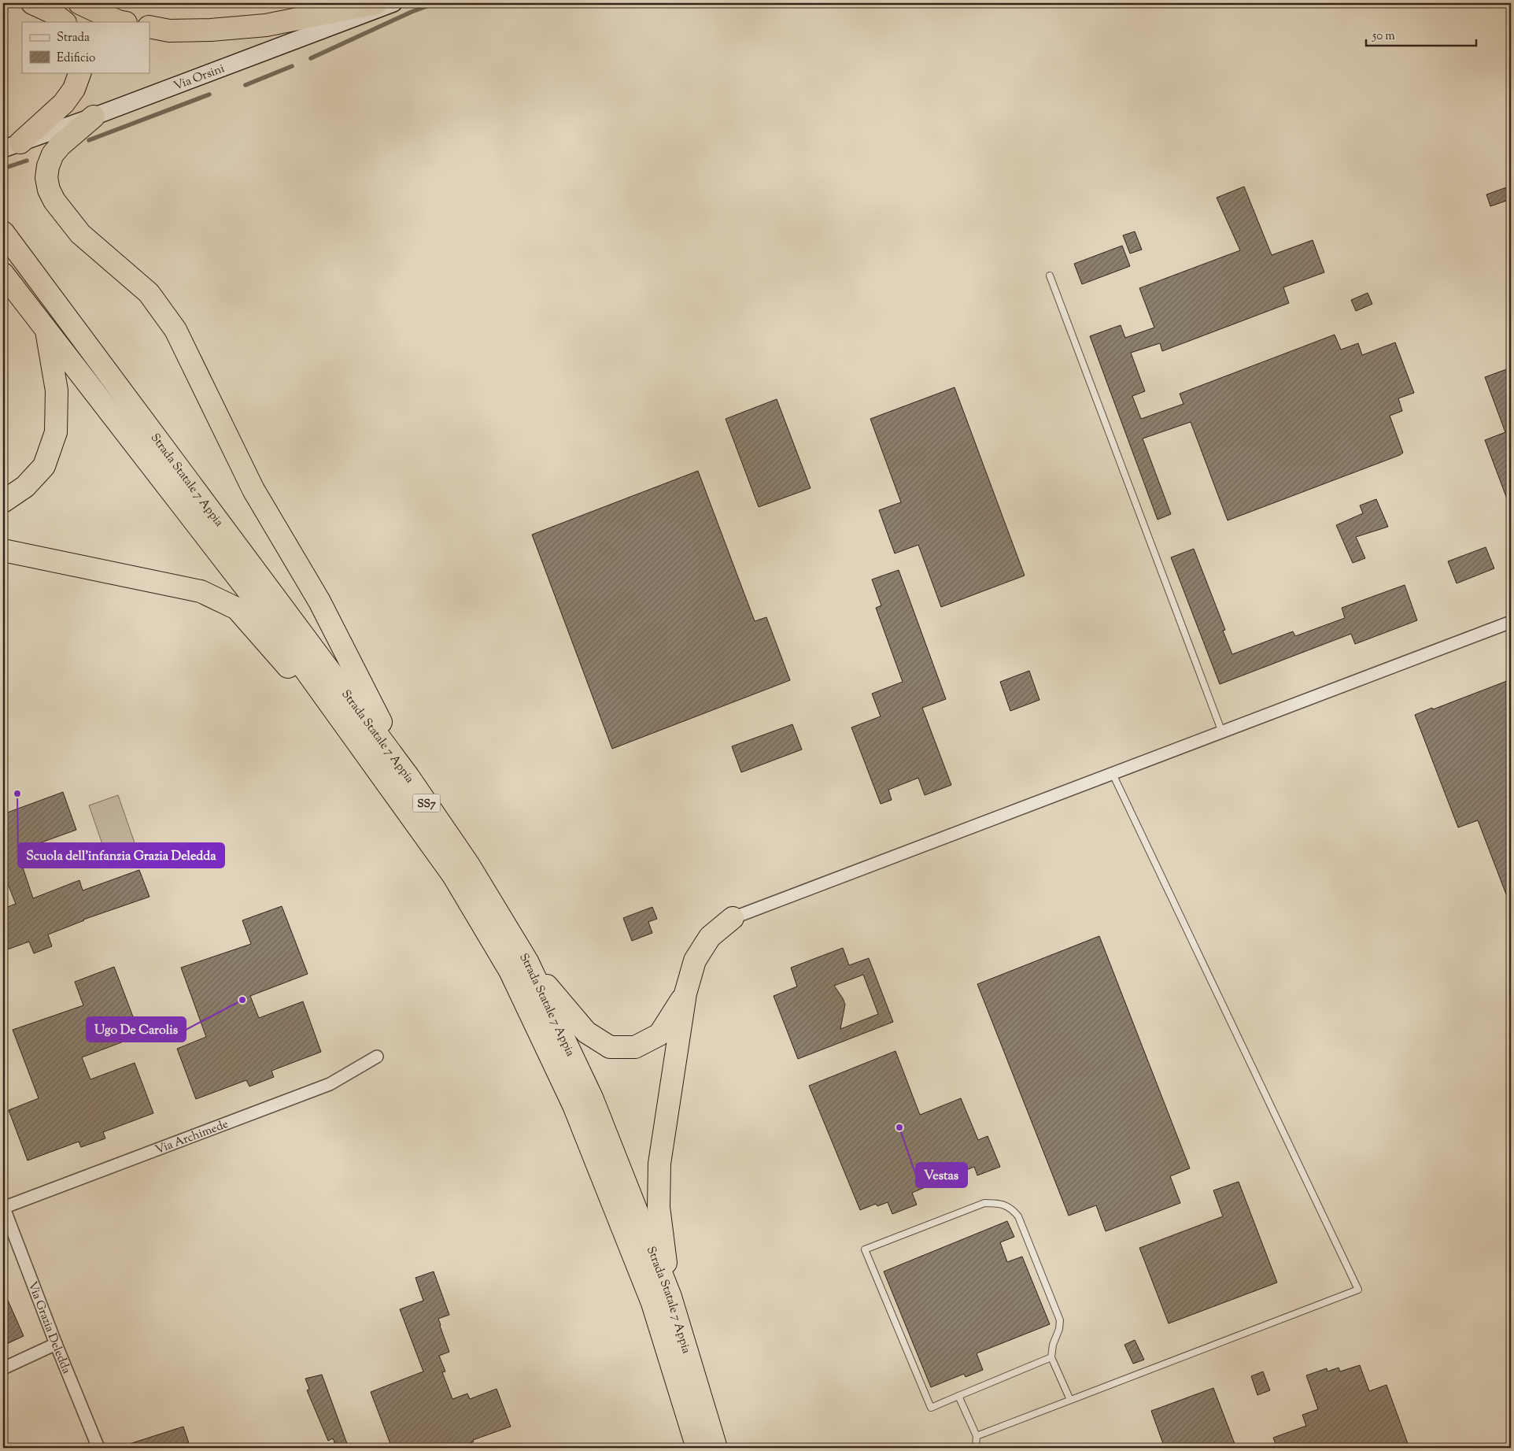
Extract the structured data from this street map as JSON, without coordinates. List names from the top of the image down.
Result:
{
  "streets": {
    "highway": ["Strada Statale 7 Appia", "SS7"],
    "main road": ["Via Orsini"],
    "street": ["Via Archimede", "Via Grazia Deledda"]
  },
  "crossings": [
    ["Via Archimede", "Via Grazia Deledda"]
  ],
  "places": ["Scuola dell'infanzia Grazia Deledda", "Ugo De Carolis", "Vestas"],
  "legend": ["Strada", "Edificio"],
  "scale_bar": "50 m"
}
